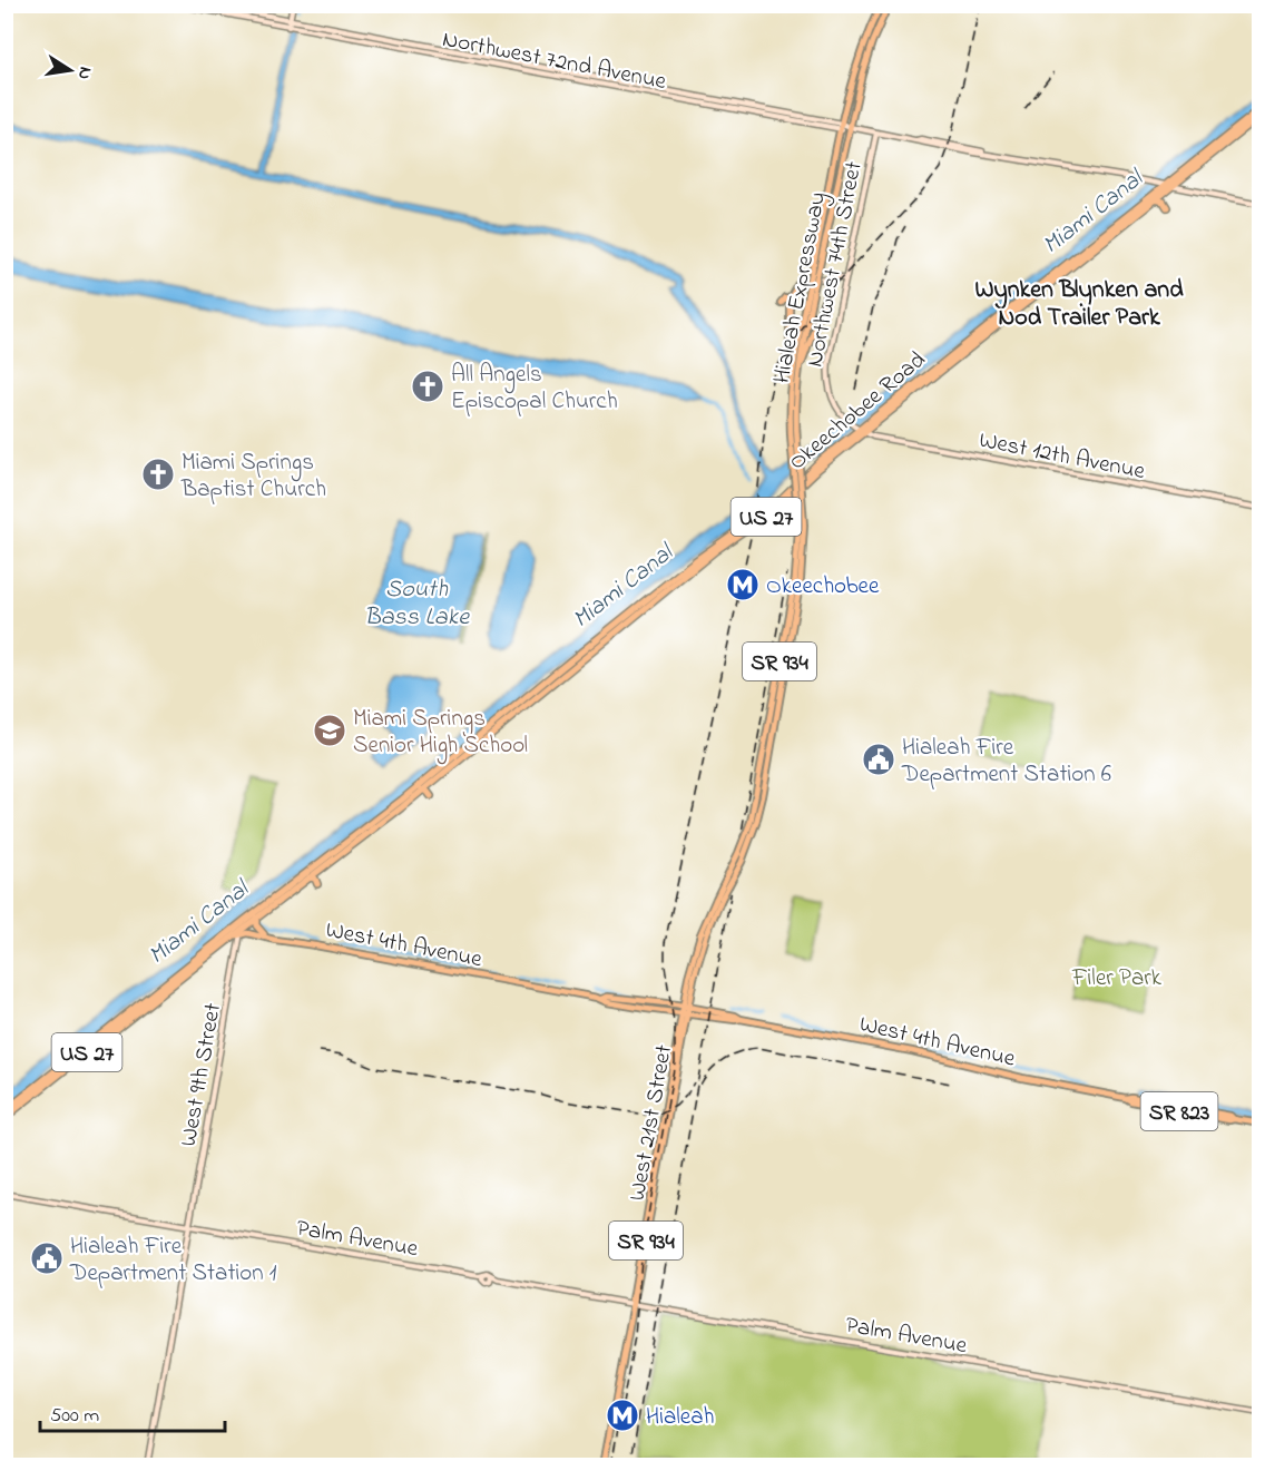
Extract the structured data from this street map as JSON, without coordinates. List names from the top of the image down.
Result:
{
  "streets": {
    "highway": ["Okeechobee Road", "US 27"],
    "main road": [
      "Northwest 72nd Avenue",
      "Northwest 74th Street",
      "Hialeah Expressway",
      "West 12th Avenue",
      "SR 934",
      "West 4th Avenue",
      "West 9th Street",
      "SR 823",
      "West 21st Street",
      "Palm Avenue"
    ]
  },
  "crossings": [
    ["Northwest 72nd Avenue", "Northwest 74th Street"],
    ["Northwest 72nd Avenue", "Hialeah Expressway"],
    ["Northwest 72nd Avenue", "Okeechobee Road"],
    ["Northwest 74th Street", "Okeechobee Road"],
    ["Northwest 74th Street", "West 12th Avenue"],
    ["Hialeah Expressway", "West 4th Avenue"],
    ["Hialeah Expressway", "West 21st Street"],
    ["Okeechobee Road", "West 12th Avenue"],
    ["Okeechobee Road", "West 4th Avenue"],
    ["Okeechobee Road", "West 9th Street"],
    ["SR 934", "West 21st Street"],
    ["SR 934", "Palm Avenue"],
    ["West 4th Avenue", "West 9th Street"],
    ["West 4th Avenue", "West 21st Street"],
    ["West 9th Street", "Palm Avenue"],
    ["West 21st Street", "Palm Avenue"]
  ],
  "districts": ["Wynken Blynken and Nod Trailer Park"],
  "water": ["Miami Canal", "South Bass Lake"],
  "parks": ["Filer Park"],
  "places": {
    "church": ["All Angels Episcopal Church", "Miami Springs Baptist Church"],
    "metro station": ["Okeechobee", "Hialeah"],
    "school or university": ["Miami Springs Senior High School"],
    "public building": ["Hialeah Fire Department Station 6", "Hialeah Fire Department Station 1"]
  },
  "scale_bar": "500 m",
  "north": "right"
}
